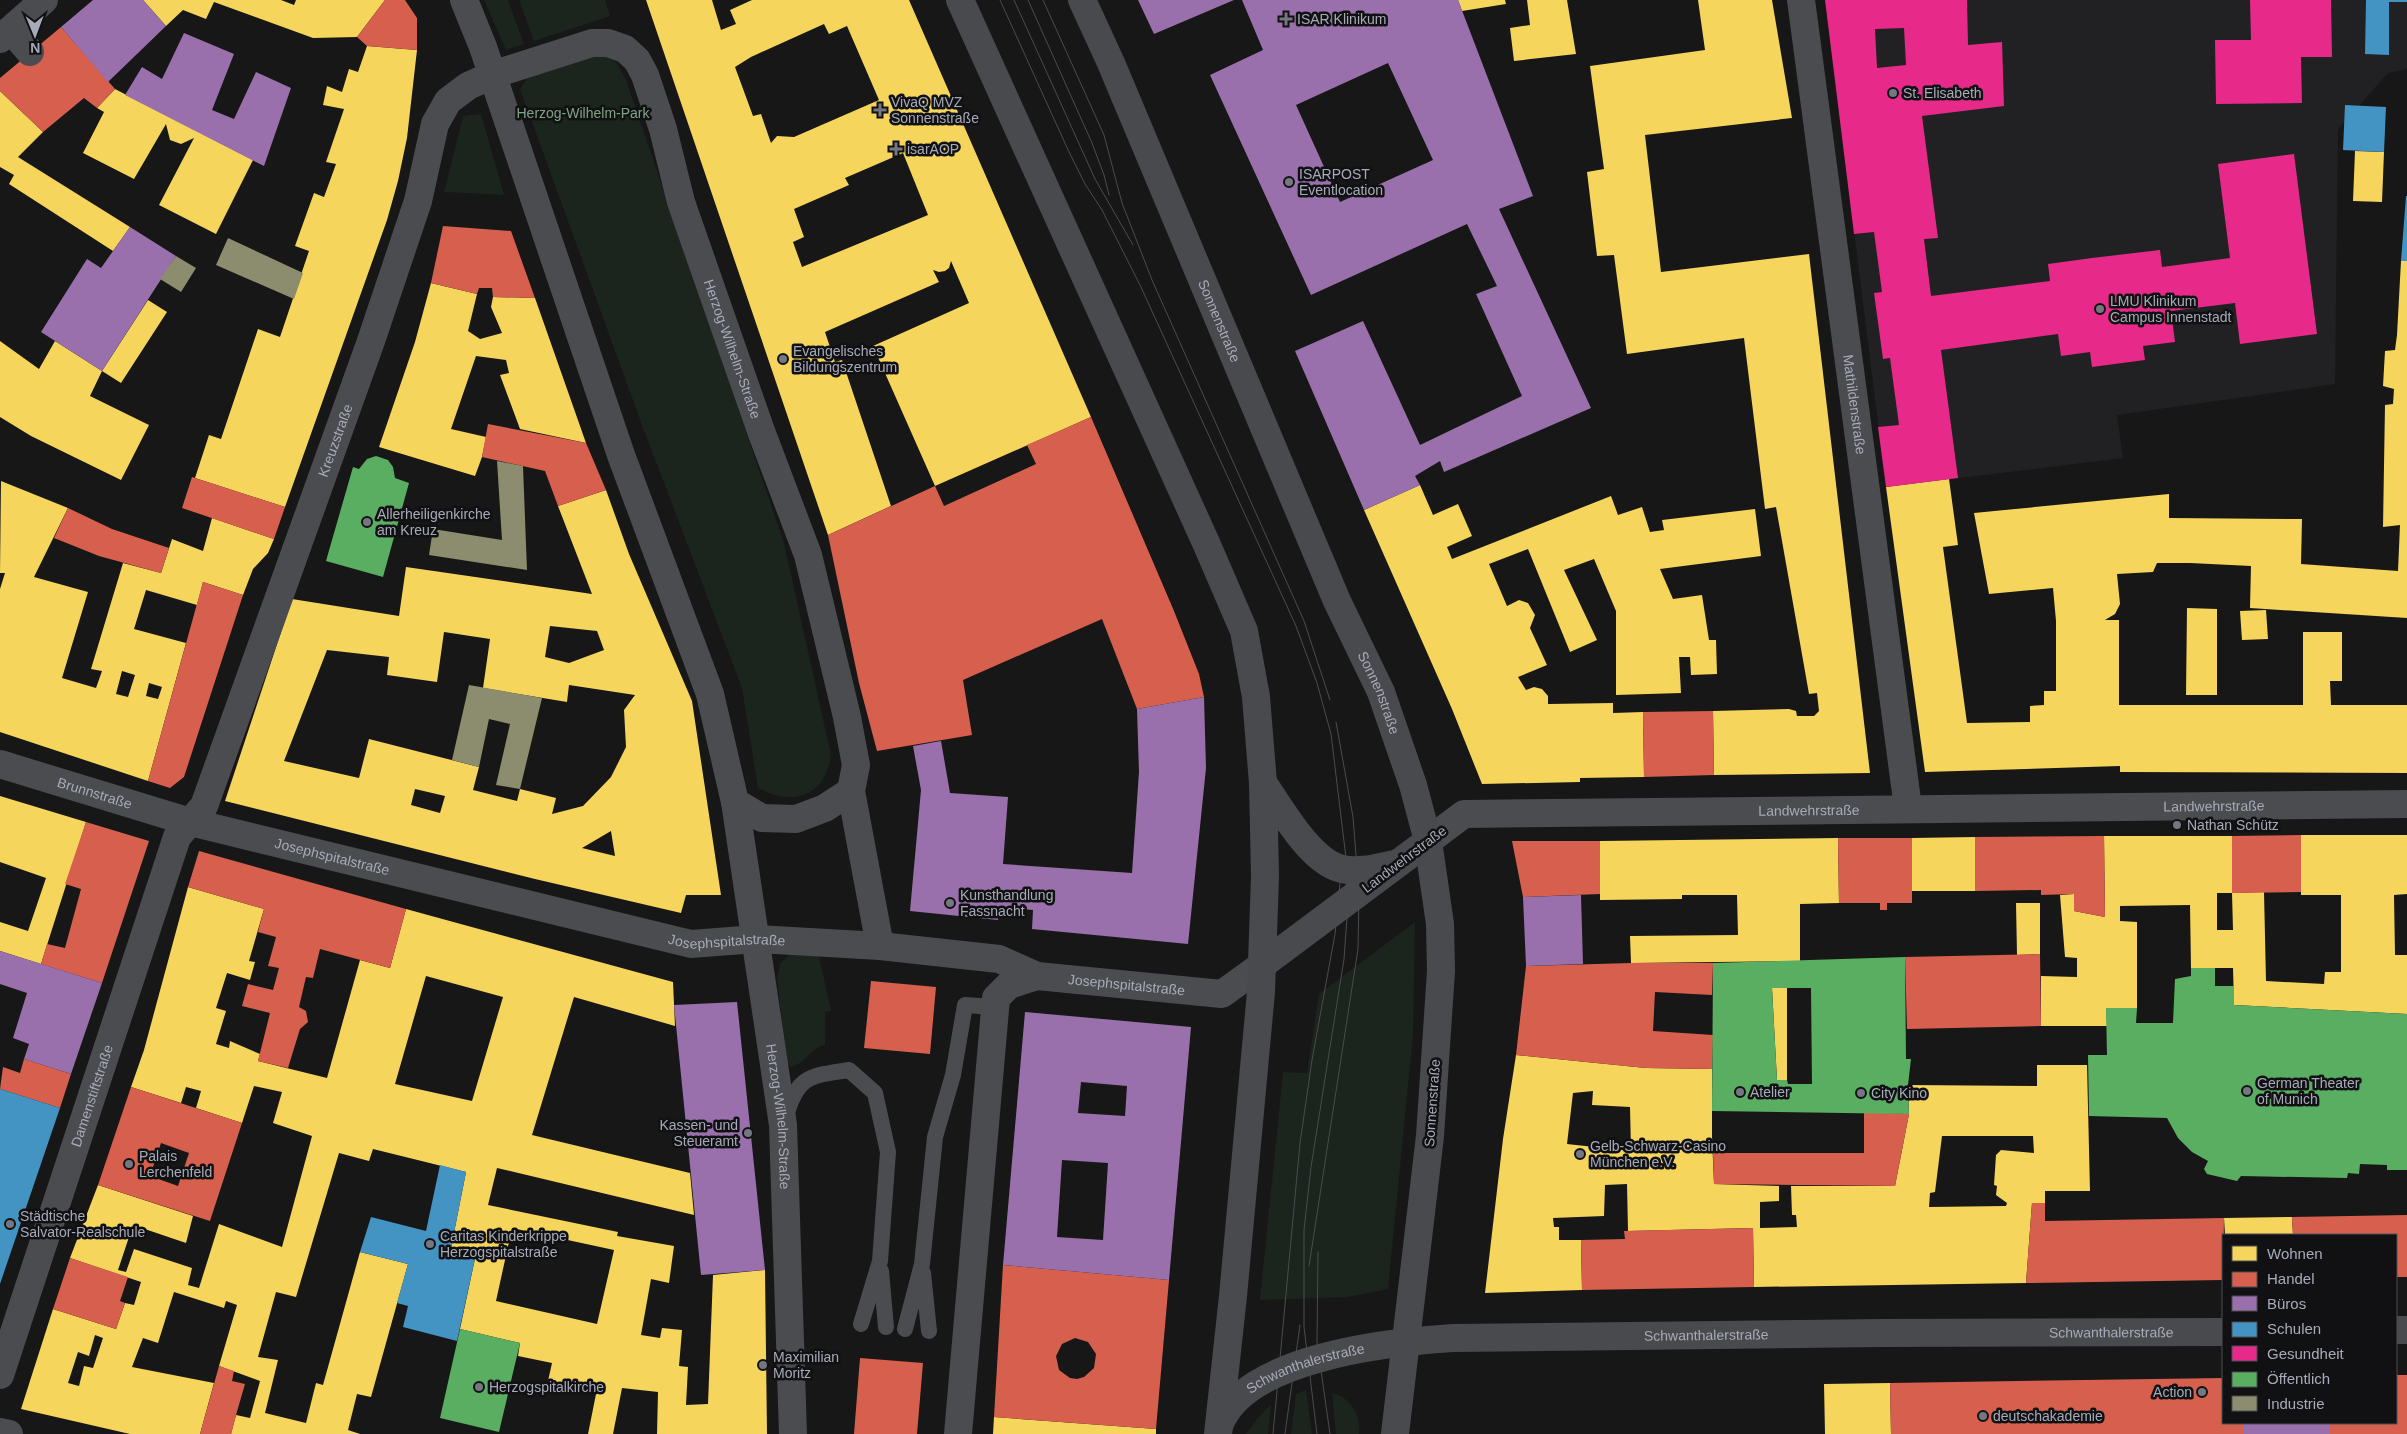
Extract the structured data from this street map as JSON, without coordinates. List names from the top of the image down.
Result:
{
  "streets": {
    "main road": ["Sonnenstraße", "Landwehrstraße", "Schwanthalerstraße"],
    "street": [
      "Herzog-Wilhelm-Straße",
      "Mathildenstraße",
      "Kreuzstraße",
      "Brunnstraße",
      "Josephspitalstraße",
      "Damenstiftstraße"
    ]
  },
  "crossings": [
    ["Sonnenstraße", "Landwehrstraße"],
    ["Sonnenstraße", "Schwanthalerstraße"],
    ["Herzog-Wilhelm-Straße", "Kreuzstraße"],
    ["Herzog-Wilhelm-Straße", "Josephspitalstraße"],
    ["Mathildenstraße", "Landwehrstraße"],
    ["Kreuzstraße", "Brunnstraße"],
    ["Kreuzstraße", "Josephspitalstraße"],
    ["Kreuzstraße", "Damenstiftstraße"],
    ["Brunnstraße", "Josephspitalstraße"],
    ["Brunnstraße", "Damenstiftstraße"],
    ["Landwehrstraße", "Josephspitalstraße"],
    ["Josephspitalstraße", "Damenstiftstraße"]
  ],
  "parks": ["Herzog-Wilhelm-Park"],
  "places": {
    "health": ["ISAR Klinikum", "VivaQ MVZ Sonnenstraße", "isarAOP"],
    "other": [
      "St. Elisabeth",
      "ISARPOST Eventlocation",
      "LMU Klinikum Campus Innenstadt",
      "Evangelisches Bildungszentrum",
      "Allerheiligenkirche am Kreuz",
      "Nathan Schütz",
      "Kunsthandlung Fassnacht",
      "German Theater of Munich",
      "Atelier",
      "City Kino",
      "Kassen- und Steueramt",
      "Gelb-Schwarz-Casino München e.V.",
      "Palais Lerchenfeld",
      "Städtische Salvator-Realschule",
      "Caritas Kinderkrippe Herzogspitalstraße",
      "Maximilian Moritz",
      "Herzogspitalkirche",
      "Action",
      "deutschakademie"
    ]
  },
  "legend": [
    "Wohnen",
    "Handel",
    "Büros",
    "Schulen",
    "Gesundheit",
    "Öffentlich",
    "Industrie"
  ],
  "north": "bottom"
}
